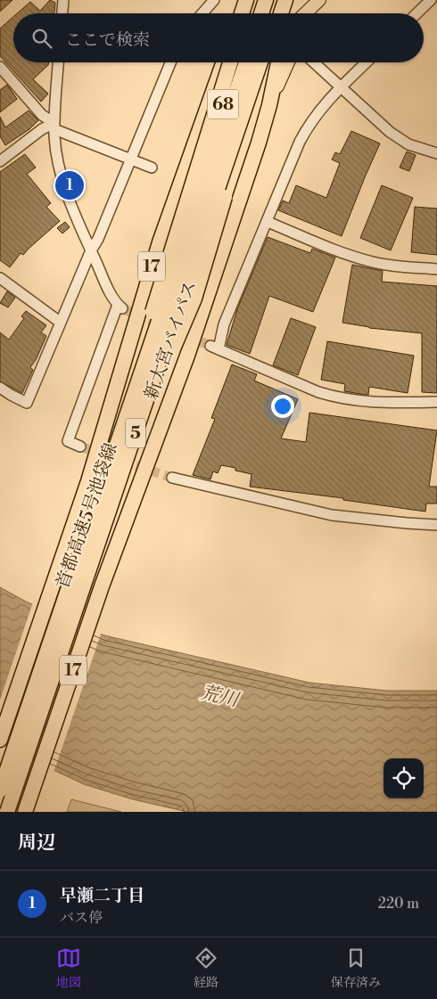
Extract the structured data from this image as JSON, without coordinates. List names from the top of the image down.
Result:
{
  "streets": {
    "highway": [
      "17",
      "新大宮バイパス",
      "5",
      "首都高速5号池袋線"
    ],
    "main road": ["68"]
  },
  "crossings": [
    ["68", "新大宮バイパス"]
  ],
  "water": ["荒川"],
  "page": {
    "search": "ここで検索",
    "pins": "1",
    "heading": "周辺",
    "list": [
      {
        "mark": "1",
        "name": "早瀬二丁目",
        "note": "バス停",
        "value": "220 m"
      }
    ],
    "nav": ["地図", "経路", "保存済み"]
  }
}
